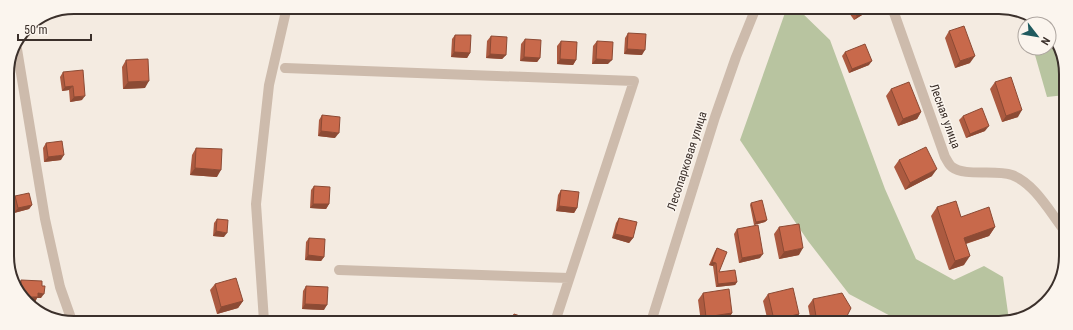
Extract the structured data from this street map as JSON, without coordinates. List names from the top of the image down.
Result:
{
  "streets": {
    "street": ["Лесная улица", "Лесопарковая улица"]
  },
  "scale_bar": "50 m",
  "north": "bottom right"
}
